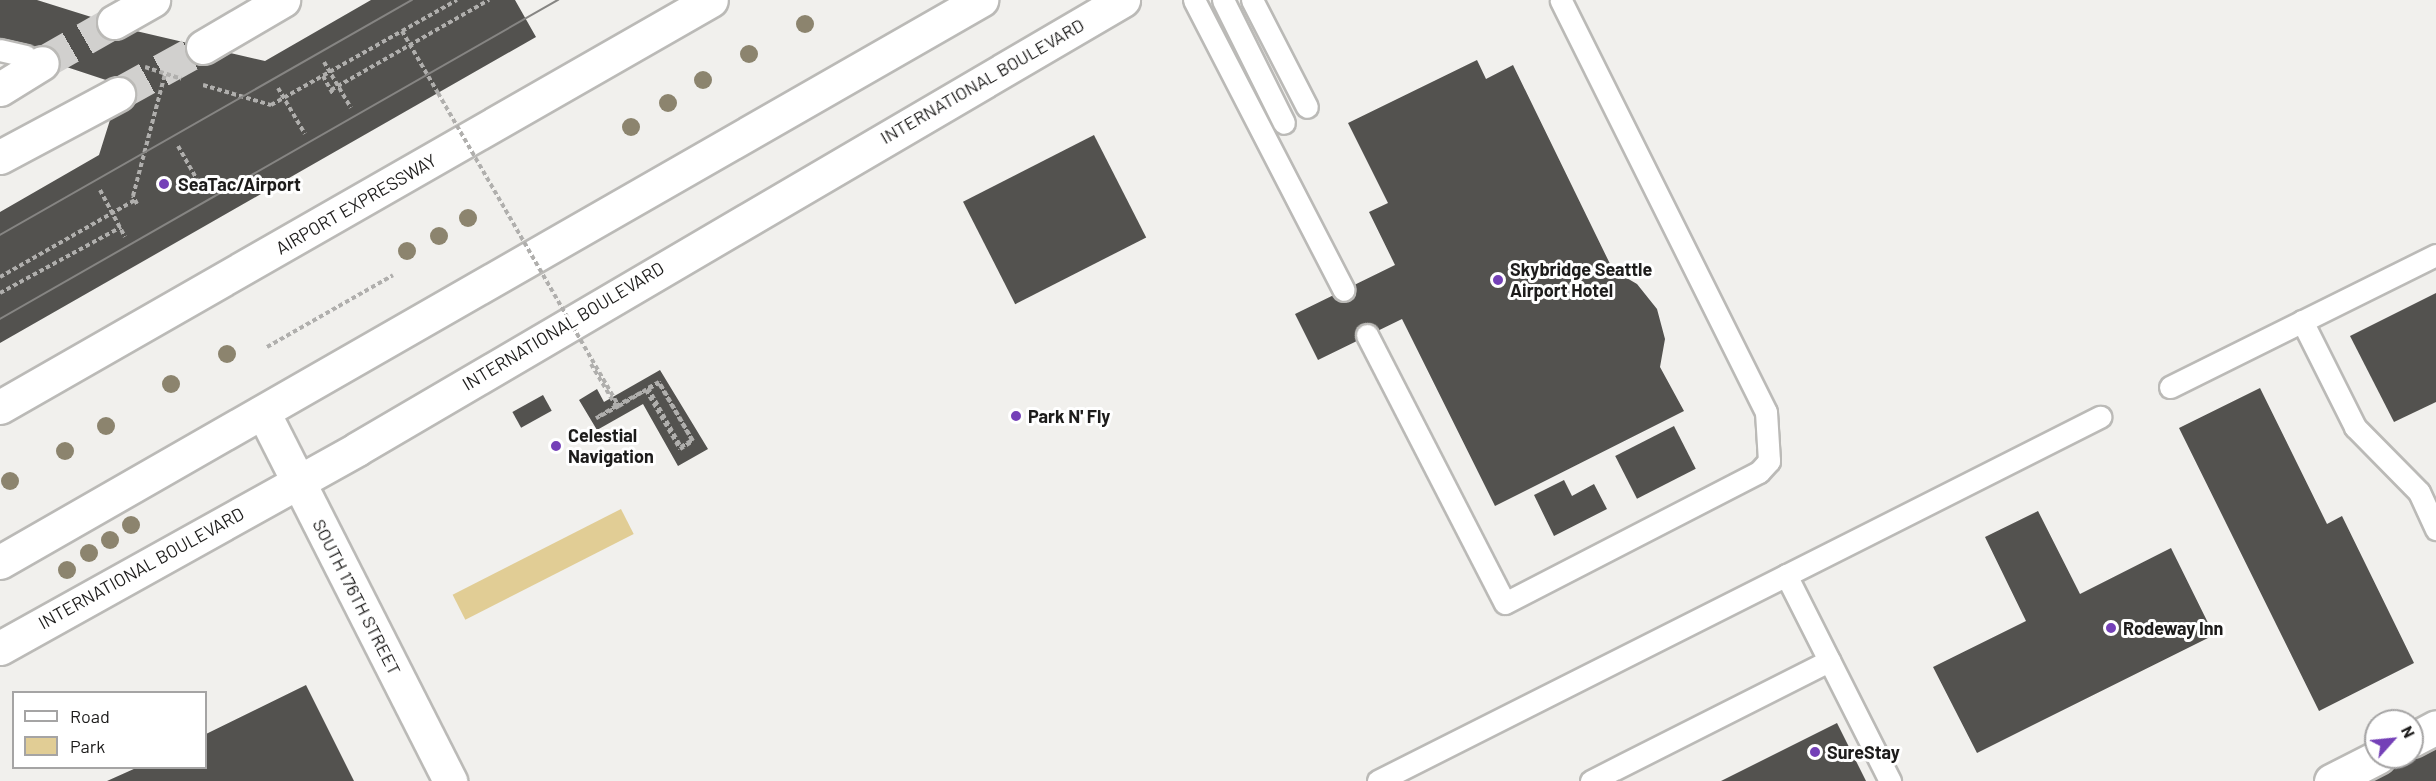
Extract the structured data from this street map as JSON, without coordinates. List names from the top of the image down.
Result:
{
  "streets": {
    "main road": ["INTERNATIONAL BOULEVARD", "AIRPORT EXPRESSWAY", "SOUTH 176TH STREET"]
  },
  "crossings": [
    ["INTERNATIONAL BOULEVARD", "SOUTH 176TH STREET"]
  ],
  "places": [
    "SeaTac/Airport",
    "Skybridge Seattle Airport Hotel",
    "Park N' Fly",
    "Celestial Navigation",
    "Rodeway Inn",
    "SureStay"
  ],
  "legend": ["Road", "Park"],
  "north": "top right"
}
